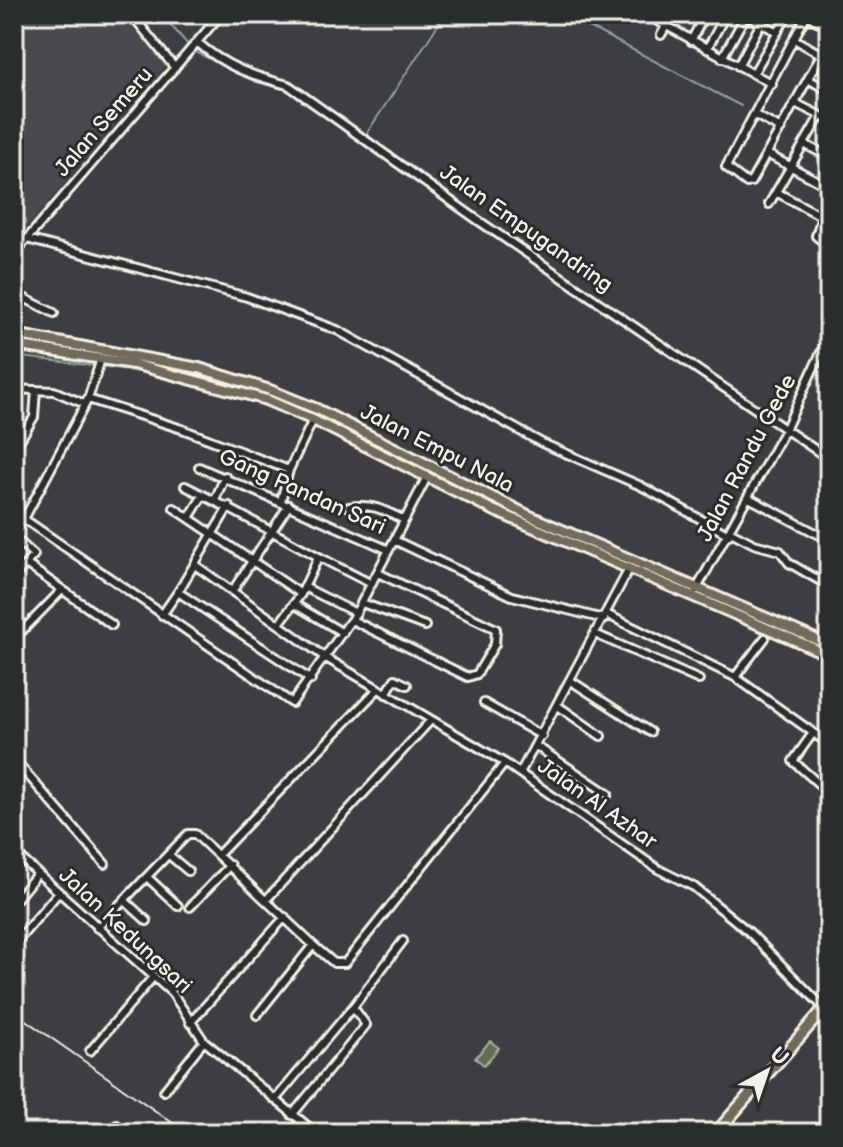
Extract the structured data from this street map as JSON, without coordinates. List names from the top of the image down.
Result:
{
  "streets": {
    "main road": ["Jalan Empu Nala"],
    "street": [
      "Jalan Semeru",
      "Jalan Empugandring",
      "Jalan Randu Gede",
      "Gang Pandan Sari",
      "Jalan Al Azhar",
      "Jalan Kedungsari"
    ]
  },
  "crossings": [
    ["Jalan Semeru", "Jalan Empugandring"],
    ["Jalan Empugandring", "Jalan Randu Gede"],
    ["Jalan Empu Nala", "Jalan Randu Gede"]
  ],
  "north": "top right"
}
